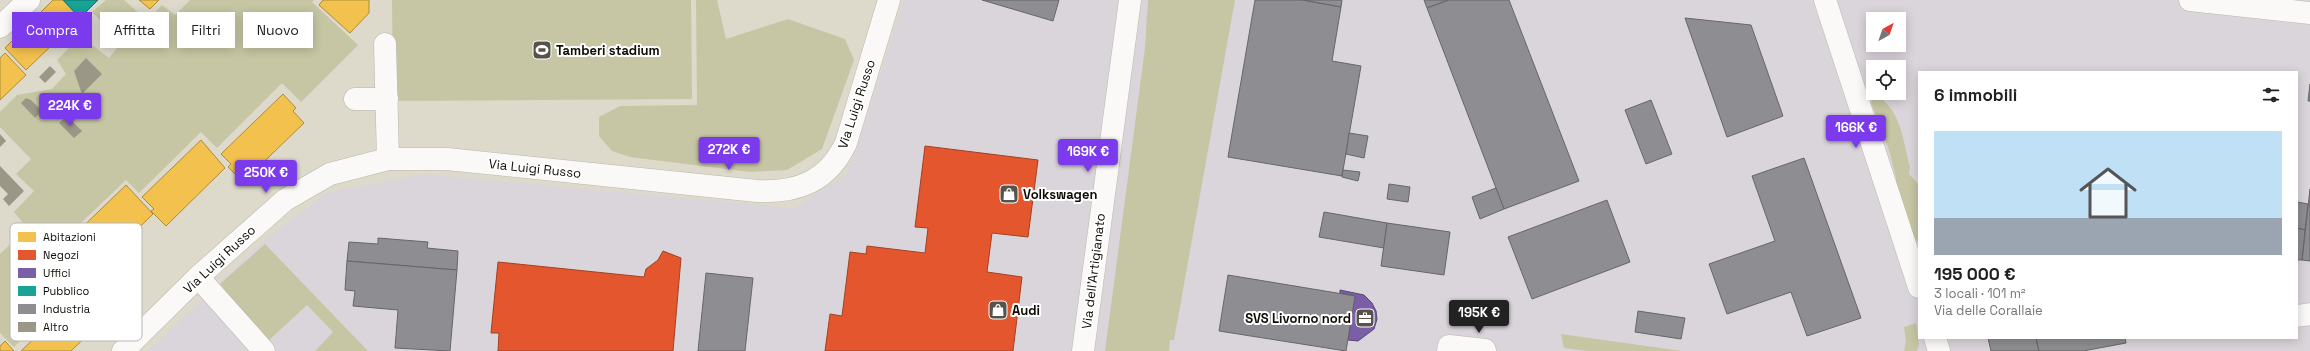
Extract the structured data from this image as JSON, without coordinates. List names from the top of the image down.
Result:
{
  "streets": {
    "street": ["Via Luigi Russo", "Via dell'Artigianato"]
  },
  "places": {
    "sports": ["Tamberi stadium"],
    "shop": ["Volkswagen", "Audi"],
    "office": ["SVS Livorno nord"]
  },
  "legend": [
    "Abitazioni",
    "Negozi",
    "Uffici",
    "Pubblico",
    "Industria",
    "Altro"
  ],
  "north": "top right",
  "page": {
    "chip": [
      "Compra",
      "Affitta",
      "Filtri",
      "Nuovo"
    ],
    "heading": "6 immobili",
    "price": [
      "224K €",
      "166K €",
      "272K €",
      "169K €",
      "250K €",
      "195K €"
    ],
    "list": [
      {
        "name": "195 000 €",
        "note": "3 locali · 101 m² · Via delle Corallaie"
      }
    ]
  }
}
